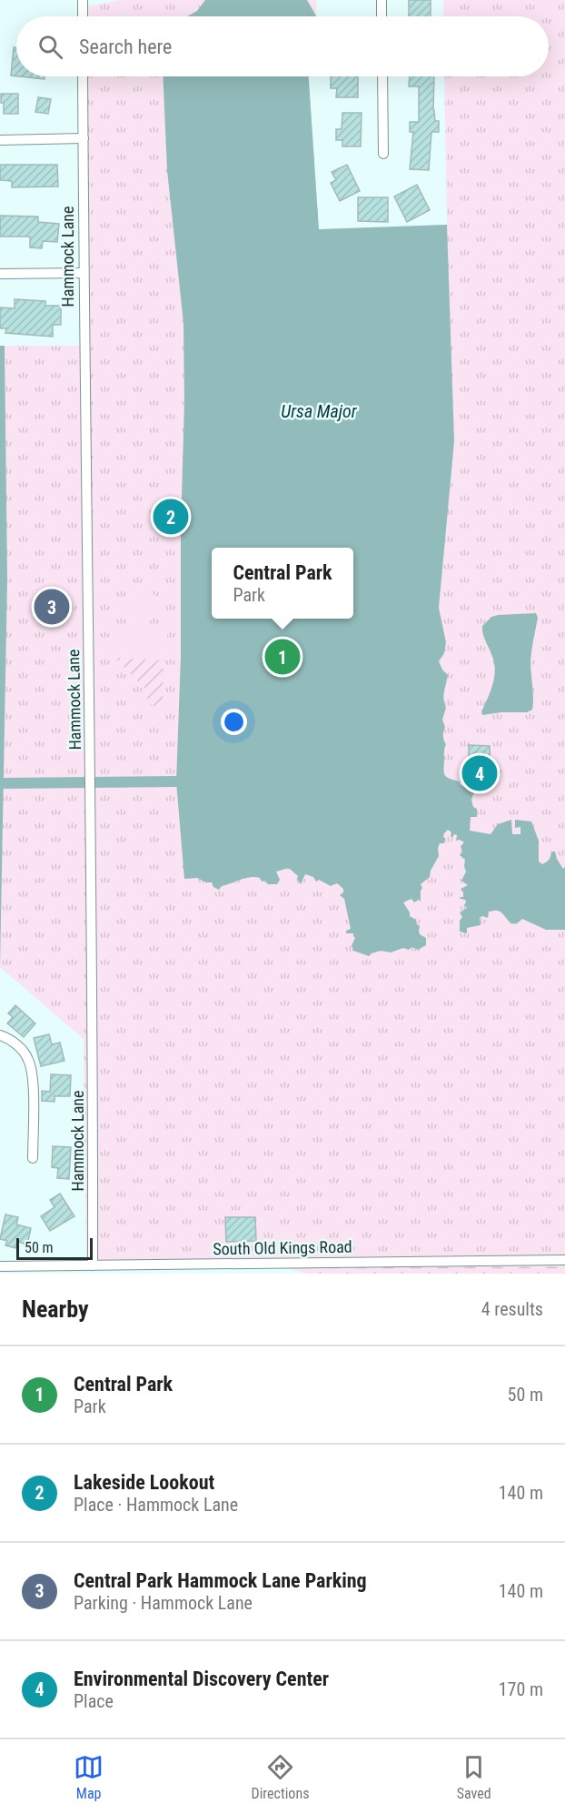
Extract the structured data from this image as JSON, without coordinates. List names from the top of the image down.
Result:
{
  "streets": {
    "street": ["Hammock Lane", "South Old Kings Road"]
  },
  "crossings": [
    ["Hammock Lane", "South Old Kings Road"]
  ],
  "water": ["Ursa Major"],
  "scale_bar": "50 m",
  "page": {
    "search": "Search here",
    "pins": [
      "2",
      "3",
      "1",
      "4"
    ],
    "popup": ["Central Park", "Park"],
    "scale": "50 m",
    "heading": ["Nearby", "4 results"],
    "list": [
      {
        "mark": "1",
        "name": "Central Park",
        "note": "Park",
        "value": "50 m"
      },
      {
        "mark": "2",
        "name": "Lakeside Lookout",
        "note": "Place · Hammock Lane",
        "value": "140 m"
      },
      {
        "mark": "3",
        "name": "Central Park Hammock Lane Parking",
        "note": "Parking · Hammock Lane",
        "value": "140 m"
      },
      {
        "mark": "4",
        "name": "Environmental Discovery Center",
        "note": "Place",
        "value": "170 m"
      }
    ],
    "nav": ["Map", "Directions", "Saved"]
  }
}
